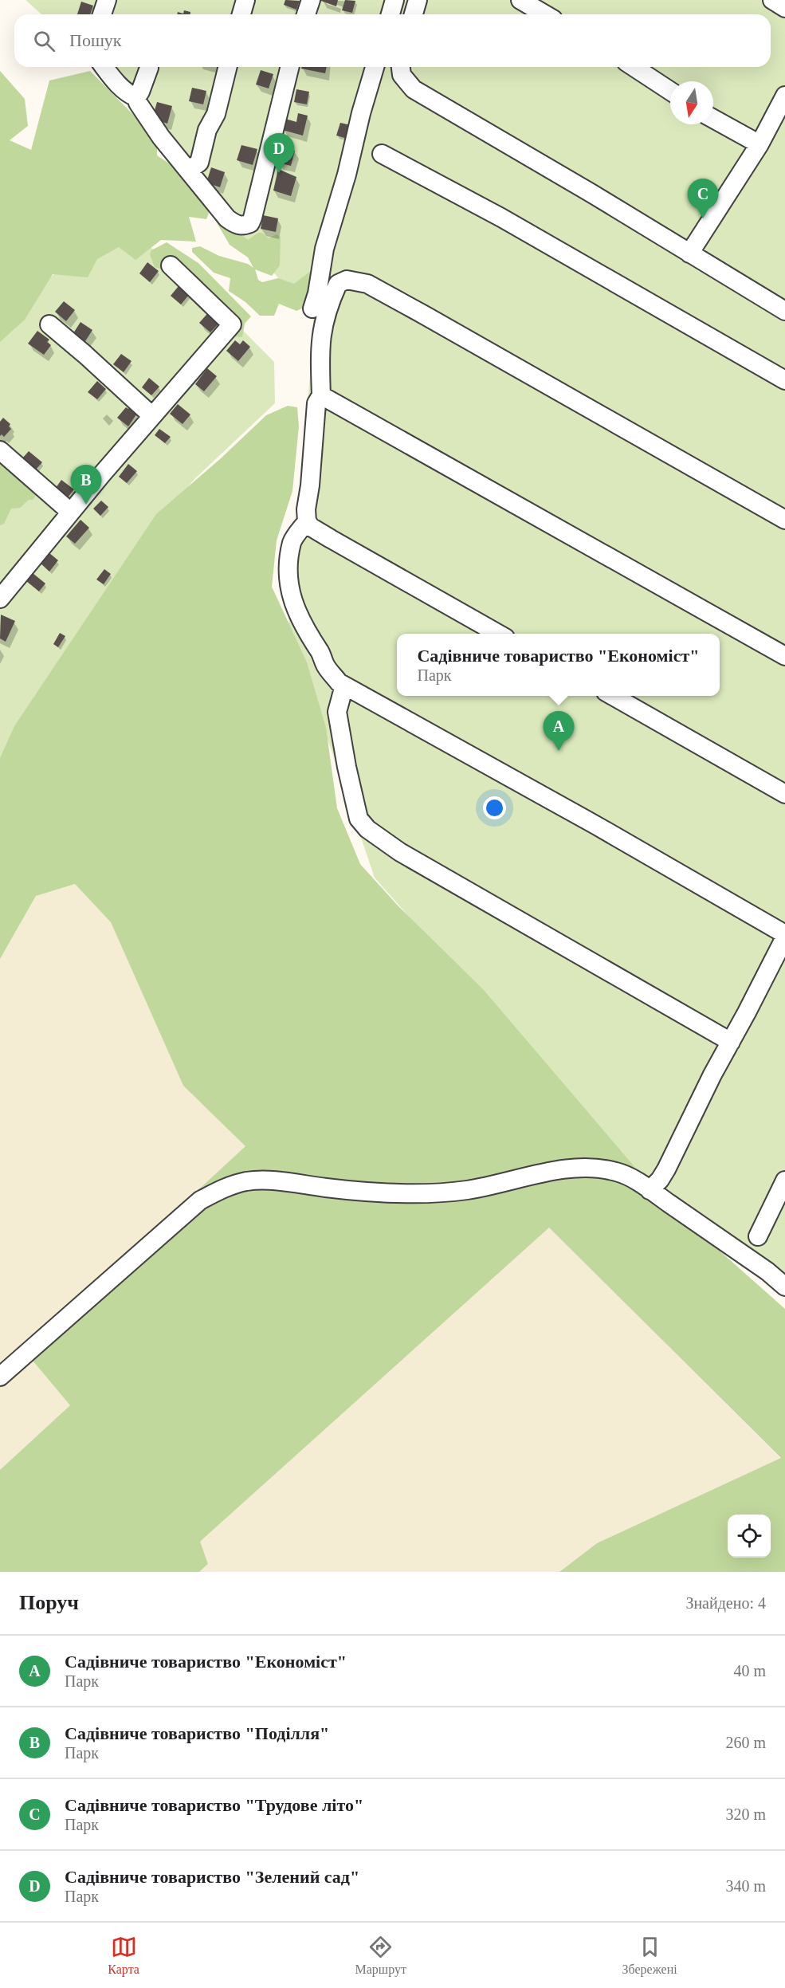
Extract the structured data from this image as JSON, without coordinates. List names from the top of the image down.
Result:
{
  "north": "bottom",
  "page": {
    "search": "Пошук",
    "pins": [
      "D",
      "C",
      "B",
      "A"
    ],
    "popup": ["Садівниче товариство \"Економіст\"", "Парк"],
    "heading": ["Поруч", "Знайдено: 4"],
    "list": [
      {
        "mark": "A",
        "name": "Садівниче товариство \"Економіст\"",
        "note": "Парк",
        "value": "40 m"
      },
      {
        "mark": "B",
        "name": "Садівниче товариство \"Поділля\"",
        "note": "Парк",
        "value": "260 m"
      },
      {
        "mark": "C",
        "name": "Садівниче товариство \"Трудове літо\"",
        "note": "Парк",
        "value": "320 m"
      },
      {
        "mark": "D",
        "name": "Садівниче товариство \"Зелений сад\"",
        "note": "Парк",
        "value": "340 m"
      }
    ],
    "nav": ["Карта", "Маршрут", "Збережені"]
  }
}
